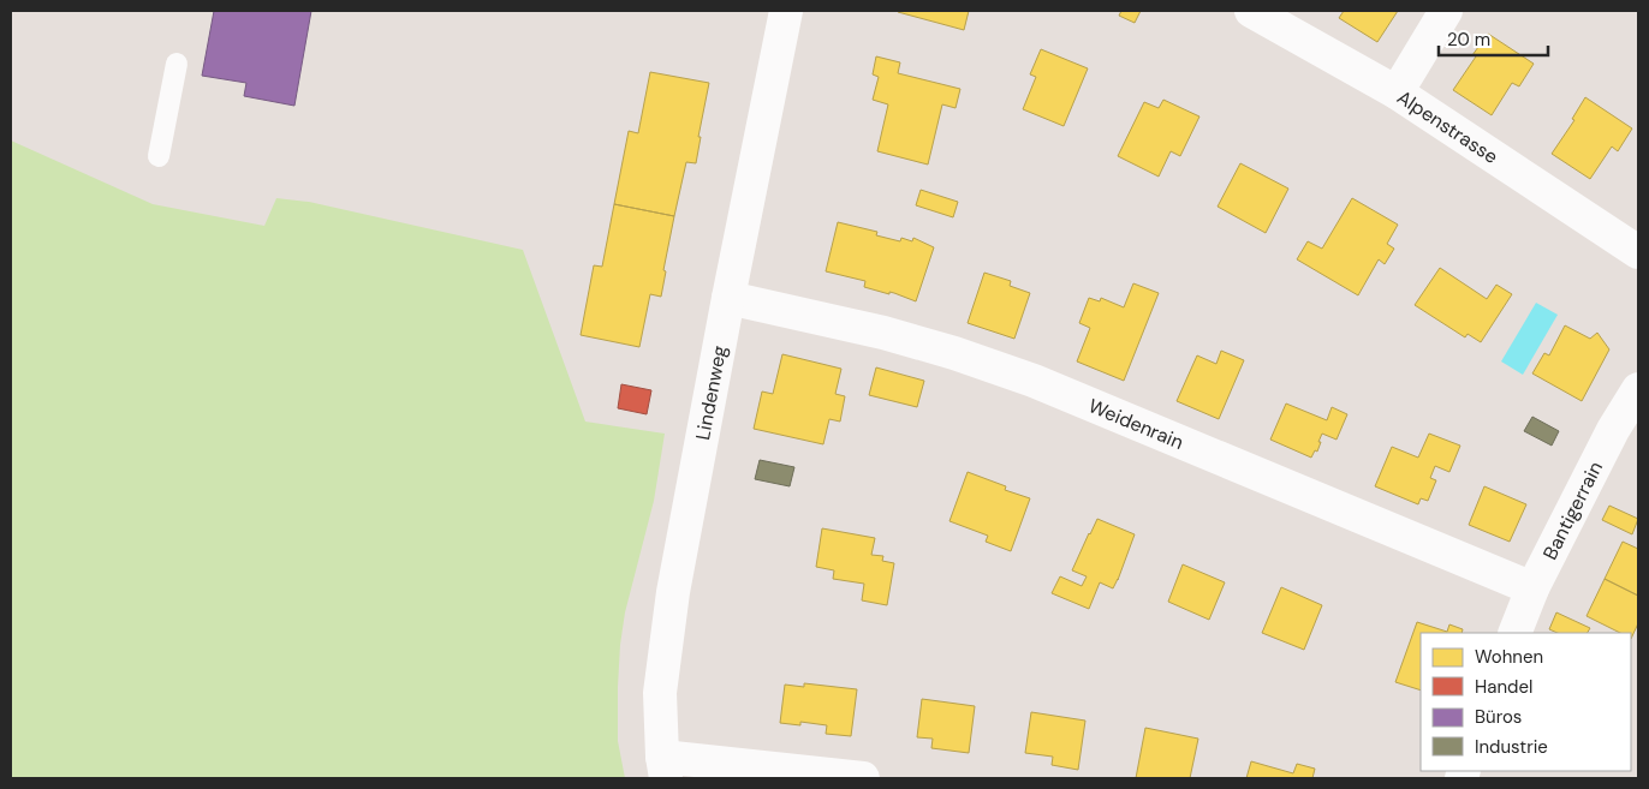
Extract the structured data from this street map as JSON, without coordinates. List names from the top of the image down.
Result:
{
  "streets": {
    "street": [
      "Alpenstrasse",
      "Lindenweg",
      "Weidenrain",
      "Bantigerrain"
    ]
  },
  "crossings": [
    ["Lindenweg", "Weidenrain"],
    ["Weidenrain", "Bantigerrain"]
  ],
  "legend": [
    "Wohnen",
    "Handel",
    "Büros",
    "Industrie"
  ],
  "scale_bar": "20 m"
}
